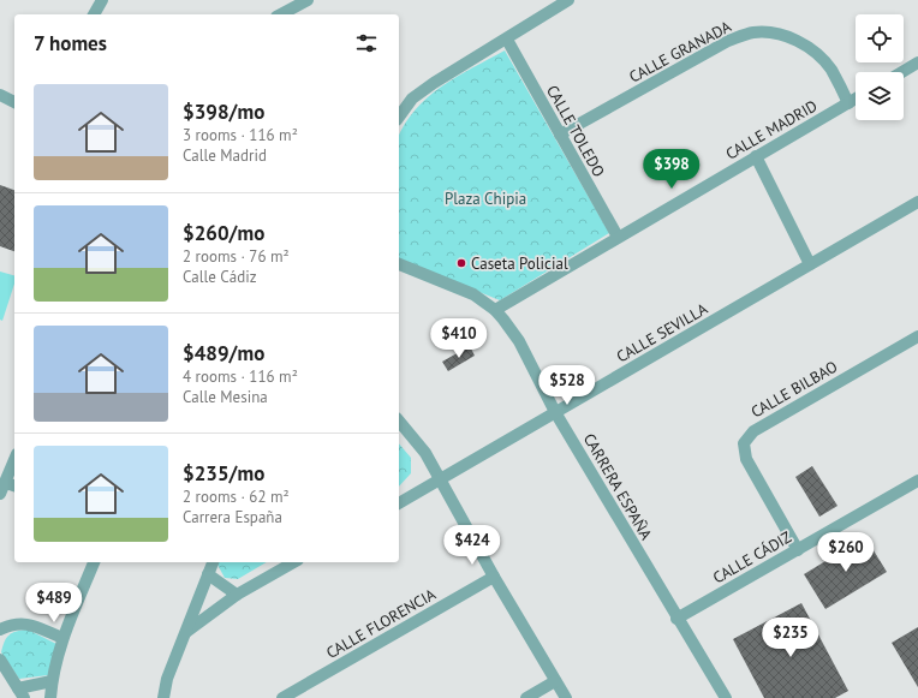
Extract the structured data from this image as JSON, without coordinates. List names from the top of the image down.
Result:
{
  "streets": {
    "street": [
      "CALLE GRANADA",
      "CALLE MADRID",
      "CALLE TOLEDO",
      "CALLE SEVILLA",
      "CALLE BILBAO",
      "CARRERA ESPAÑA",
      "CALLE CÁDIZ",
      "CALLE FLORENCIA"
    ]
  },
  "crossings": [
    ["CALLE GRANADA", "CALLE MADRID"],
    ["CALLE GRANADA", "CALLE TOLEDO"],
    ["CALLE MADRID", "CALLE TOLEDO"],
    ["CALLE MADRID", "CARRERA ESPAÑA"],
    ["CALLE SEVILLA", "CARRERA ESPAÑA"],
    ["CALLE BILBAO", "CALLE CÁDIZ"],
    ["CARRERA ESPAÑA", "CALLE CÁDIZ"]
  ],
  "parks": ["Plaza Chipia"],
  "places": ["Caseta Policial"],
  "page": {
    "heading": "7 homes",
    "list": [
      {
        "name": "$398/mo",
        "note": "3 rooms · 116 m² · Calle Madrid"
      },
      {
        "name": "$260/mo",
        "note": "2 rooms · 76 m² · Calle Cádiz"
      },
      {
        "name": "$489/mo",
        "note": "4 rooms · 116 m² · Calle Mesina"
      },
      {
        "name": "$235/mo",
        "note": "2 rooms · 62 m² · Carrera España"
      }
    ],
    "price": [
      "$398",
      "$410",
      "$528",
      "$424",
      "$260",
      "$489",
      "$235"
    ]
  }
}
